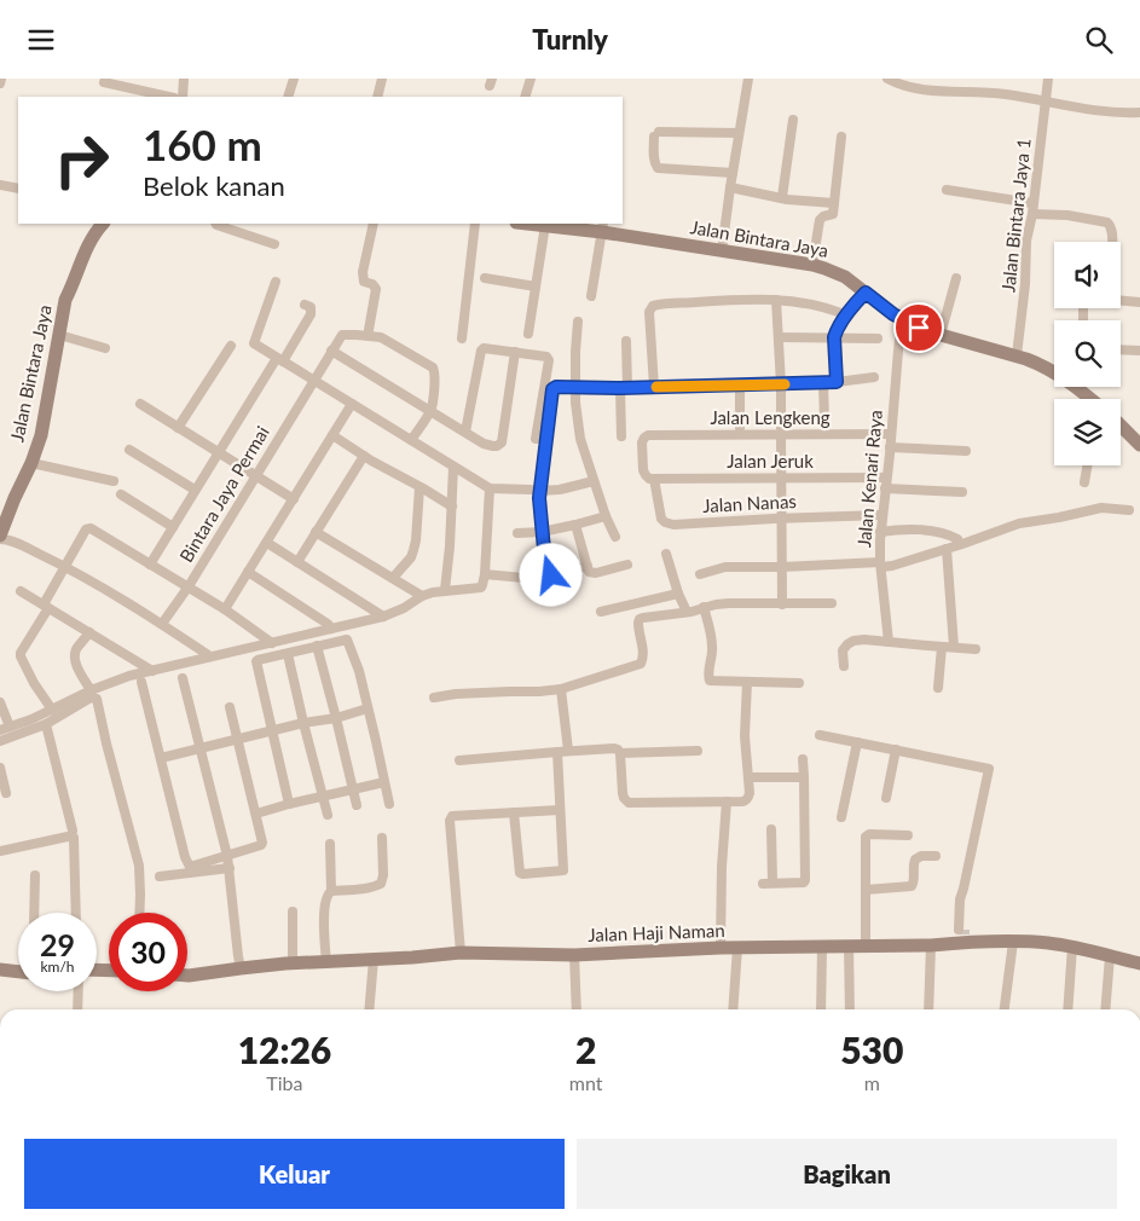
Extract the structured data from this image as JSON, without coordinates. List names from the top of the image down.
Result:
{
  "streets": {
    "street": [
      "Jalan Bintara Jaya 1",
      "Jalan Bintara Jaya",
      "Jalan Lengkeng",
      "Jalan Jeruk",
      "Jalan Kenari Raya",
      "Bintara Jaya Permai",
      "Jalan Nanas",
      "Jalan Haji Naman"
    ]
  },
  "crossings": [
    ["Jalan Bintara Jaya 1", "Jalan Bintara Jaya"],
    ["Jalan Bintara Jaya", "Jalan Kenari Raya"],
    ["Jalan Lengkeng", "Jalan Kenari Raya"],
    ["Jalan Lengkeng", "Jalan Nanas"],
    ["Jalan Jeruk", "Jalan Kenari Raya"],
    ["Jalan Jeruk", "Jalan Nanas"],
    ["Jalan Kenari Raya", "Jalan Nanas"]
  ],
  "page": {
    "header": "Turnly",
    "turn": ["160 m", "Belok kanan"],
    "speed": "29 km/h",
    "limit": "30",
    "eta": [
      "12:26",
      "Tiba",
      "2",
      "mnt",
      "530",
      "m"
    ],
    "buttons": ["Keluar", "Bagikan"]
  }
}
